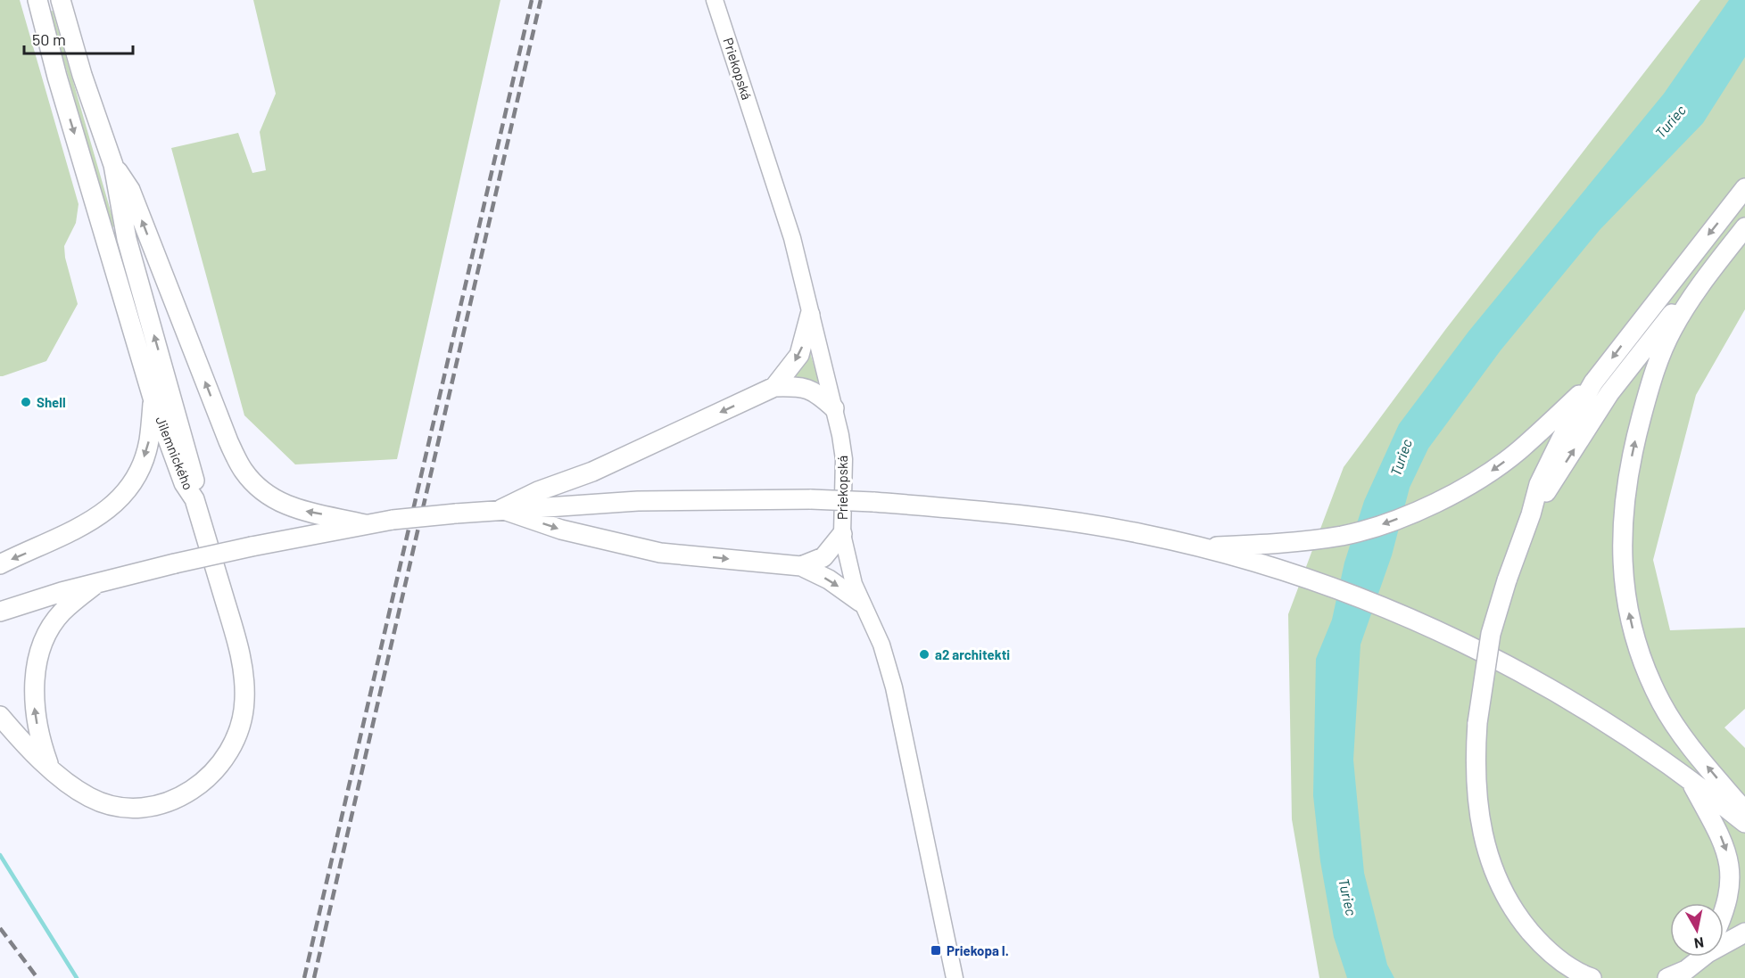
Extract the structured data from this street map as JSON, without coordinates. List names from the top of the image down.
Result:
{
  "streets": {
    "main road": ["Jilemnického"],
    "street": ["Priekopská"]
  },
  "water": ["Turiec"],
  "places": {
    "other": ["Shell", "a2 architekti"],
    "transit": ["Priekopa I."]
  },
  "scale_bar": "50 m",
  "north": "bottom"
}
